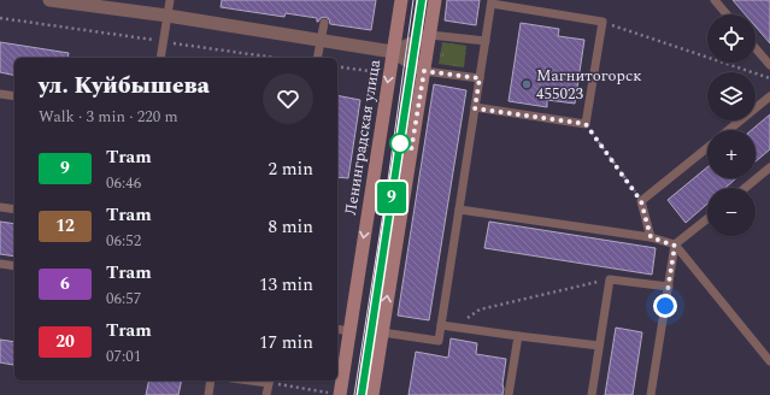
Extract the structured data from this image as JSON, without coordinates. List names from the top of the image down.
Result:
{
  "streets": {
    "main road": ["Ленинградская улица"]
  },
  "places": ["Магнитогорск 455023"],
  "lines": ["tram line 9"],
  "page": {
    "on_map": "9",
    "map_buttons": ["+", "−"],
    "heading": ["ул. Куйбышева", "Walk · 3 min · 220 m"],
    "list": [
      {
        "mark": "9",
        "name": "Tram",
        "note": "06:46",
        "value": "2 min"
      },
      {
        "mark": "12",
        "name": "Tram",
        "note": "06:52",
        "value": "8 min"
      },
      {
        "mark": "6",
        "name": "Tram",
        "note": "06:57",
        "value": "13 min"
      },
      {
        "mark": "20",
        "name": "Tram",
        "note": "07:01",
        "value": "17 min"
      }
    ]
  }
}
